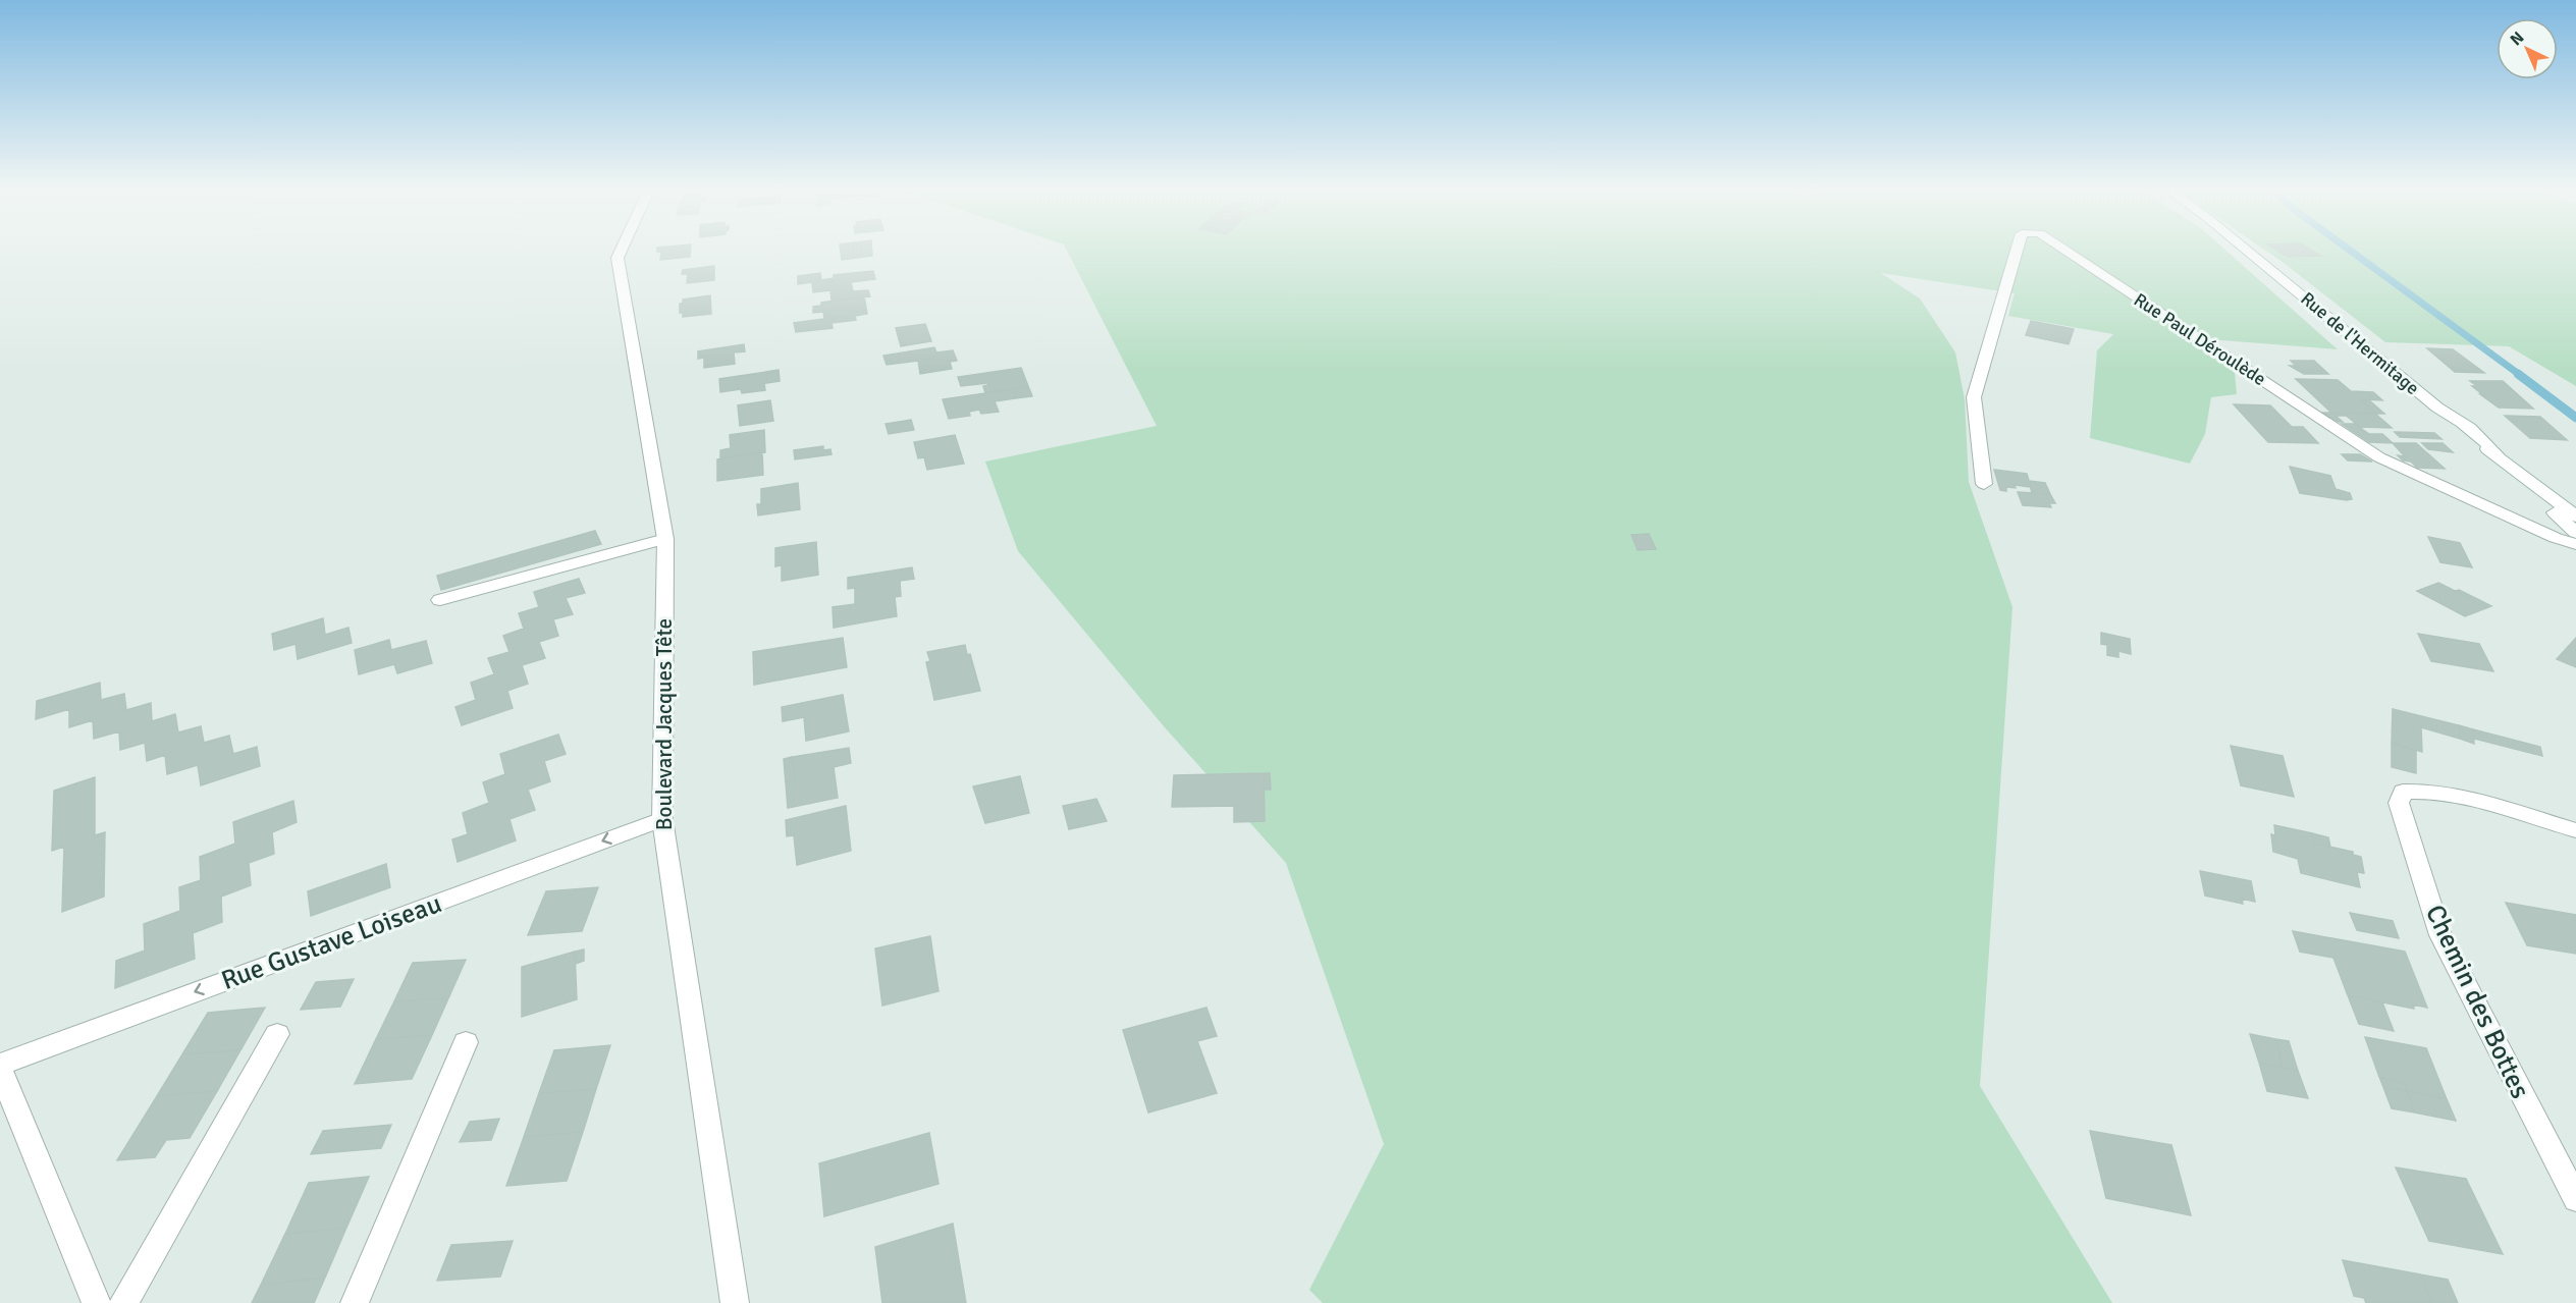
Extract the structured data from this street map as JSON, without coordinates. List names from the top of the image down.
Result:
{
  "streets": {
    "street": [
      "Rue Paul Déroulède",
      "Rue de l'Hermitage",
      "Boulevard Jacques Tête",
      "Rue Gustave Loiseau",
      "Chemin des Bottes"
    ]
  },
  "crossings": [
    ["Boulevard Jacques Tête", "Rue Gustave Loiseau"]
  ],
  "one_way": ["Rue Gustave Loiseau"],
  "north": "top left"
}
